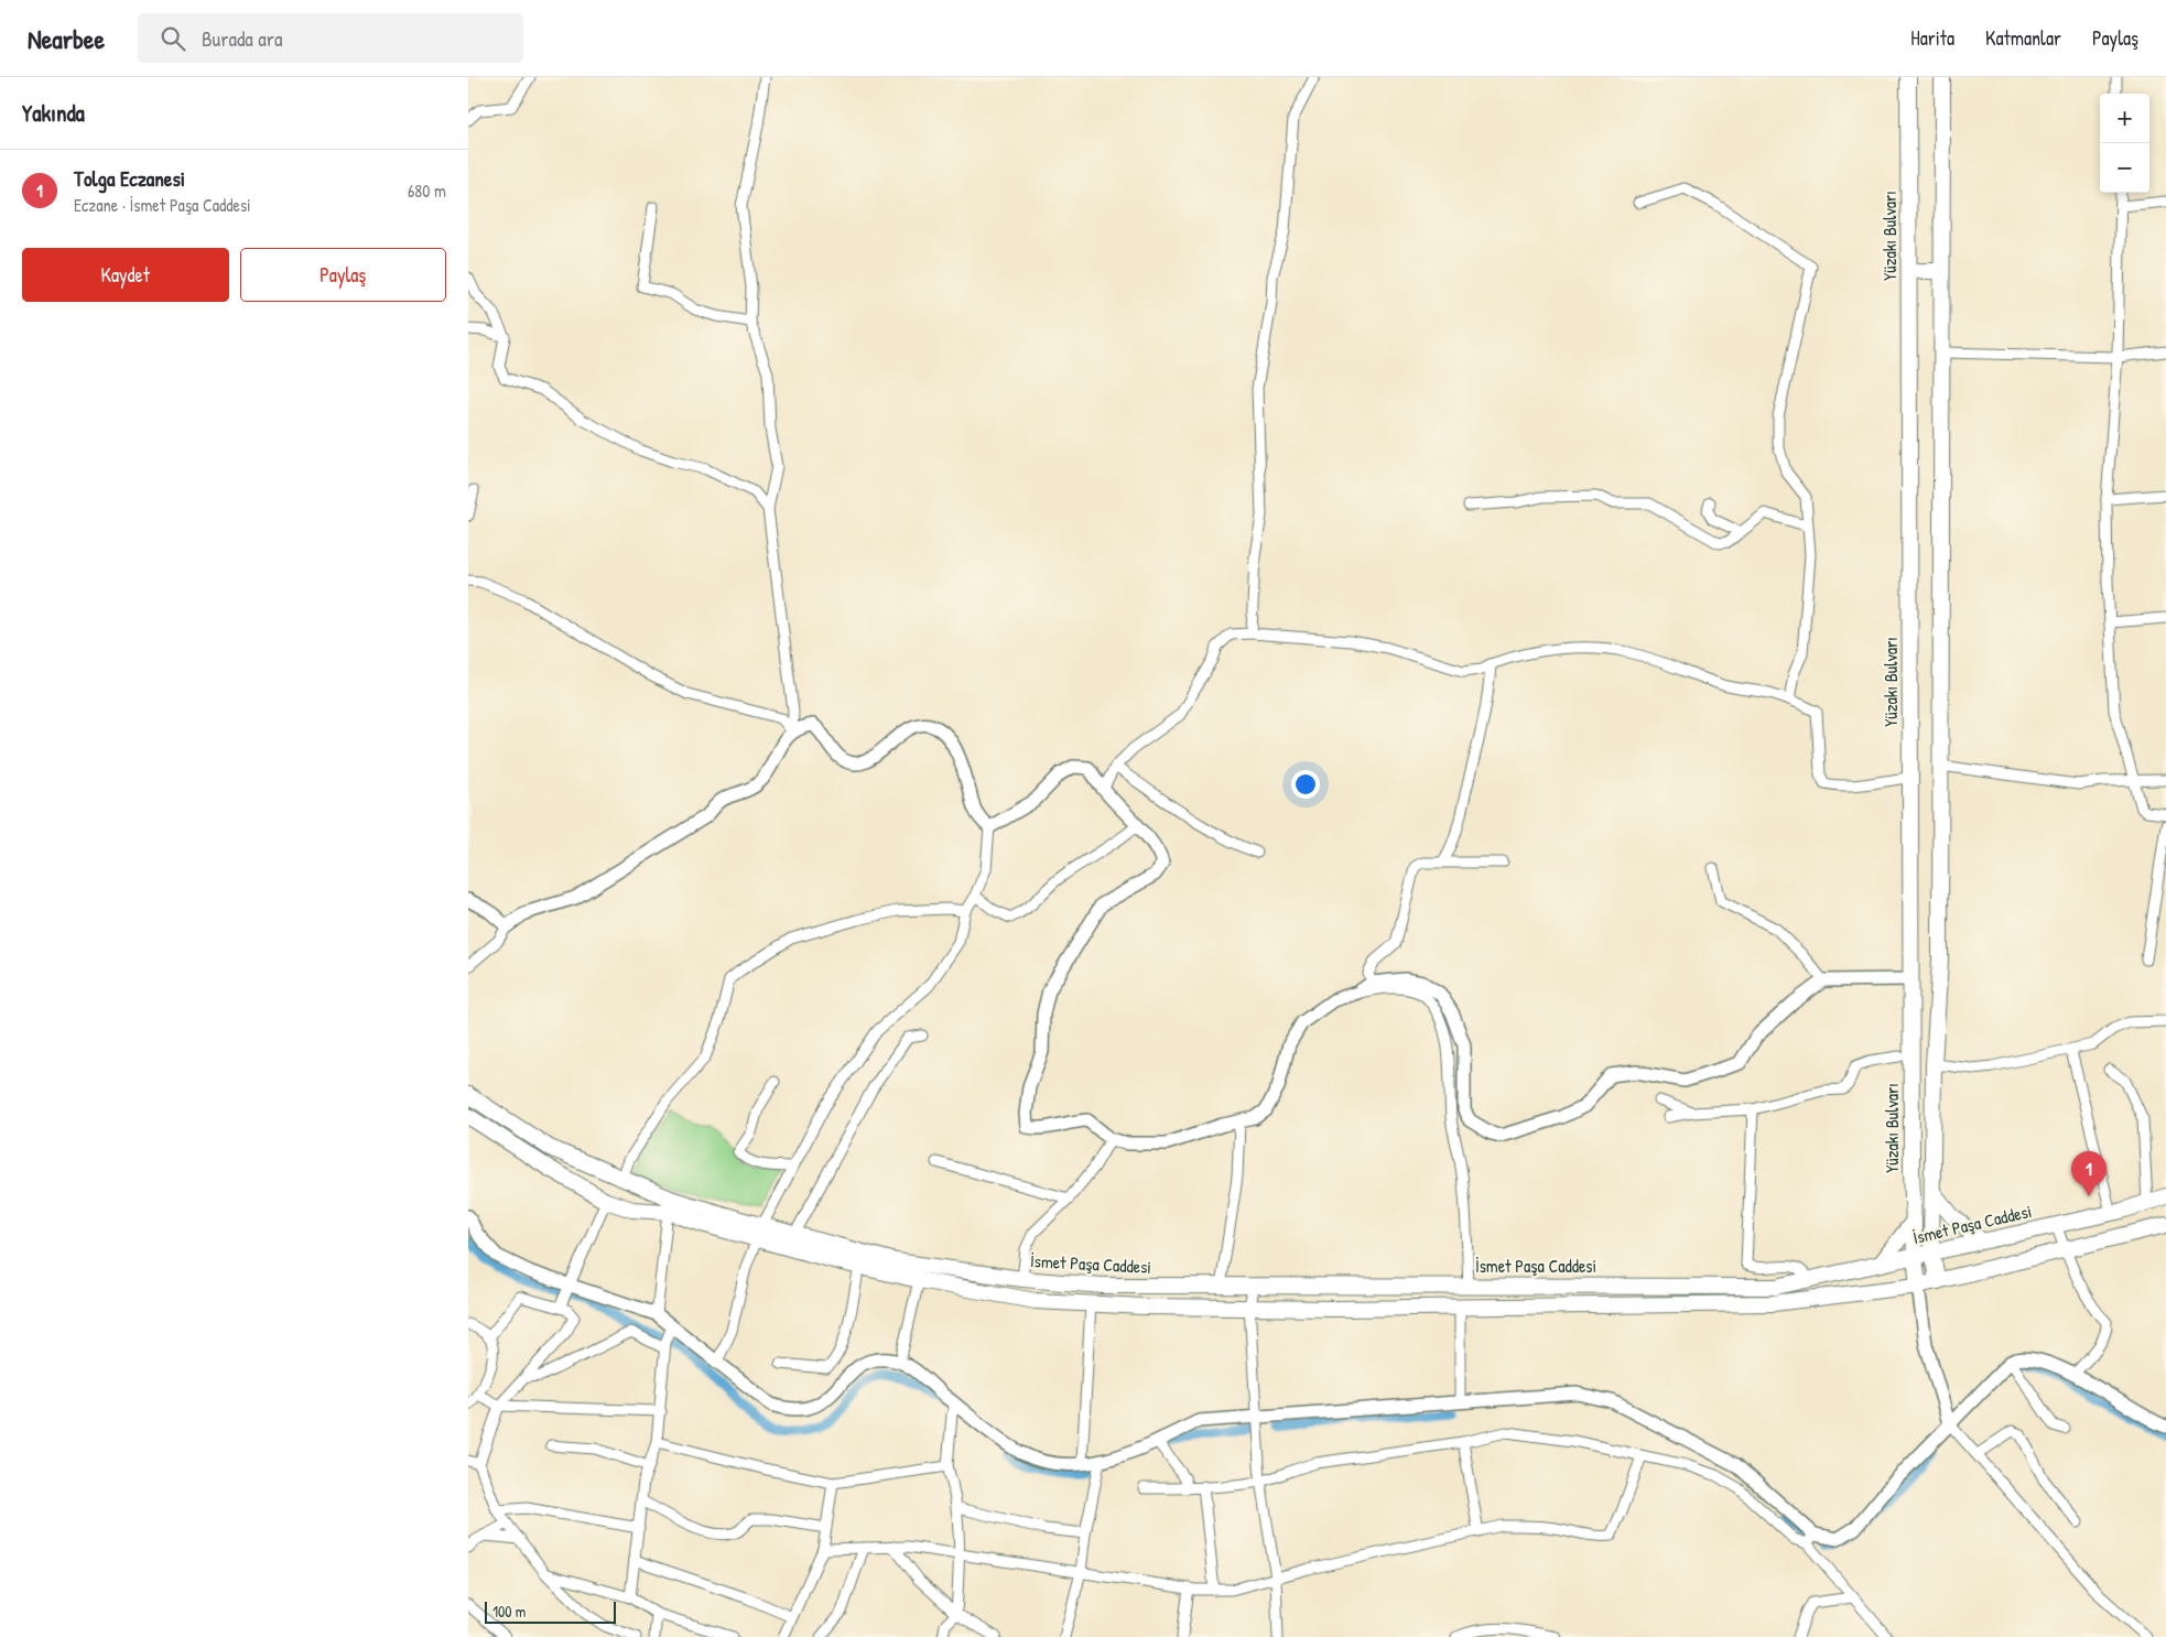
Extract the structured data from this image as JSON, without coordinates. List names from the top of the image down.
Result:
{
  "streets": {
    "main road": ["Yüzakı Bulvarı", "İsmet Paşa Caddesi"]
  },
  "crossings": [
    ["Yüzakı Bulvarı", "İsmet Paşa Caddesi"]
  ],
  "scale_bar": "100 m",
  "page": {
    "header": "Nearbee",
    "search": "Burada ara",
    "nav": ["Harita", "Katmanlar", "Paylaş"],
    "heading": "Yakında",
    "map_buttons": ["+", "−"],
    "list": [
      {
        "mark": "1",
        "name": "Tolga Eczanesi",
        "note": "Eczane · İsmet Paşa Caddesi",
        "value": "680 m"
      }
    ],
    "buttons": ["Kaydet", "Paylaş"],
    "pins": "1",
    "scale": "100 m"
  }
}
